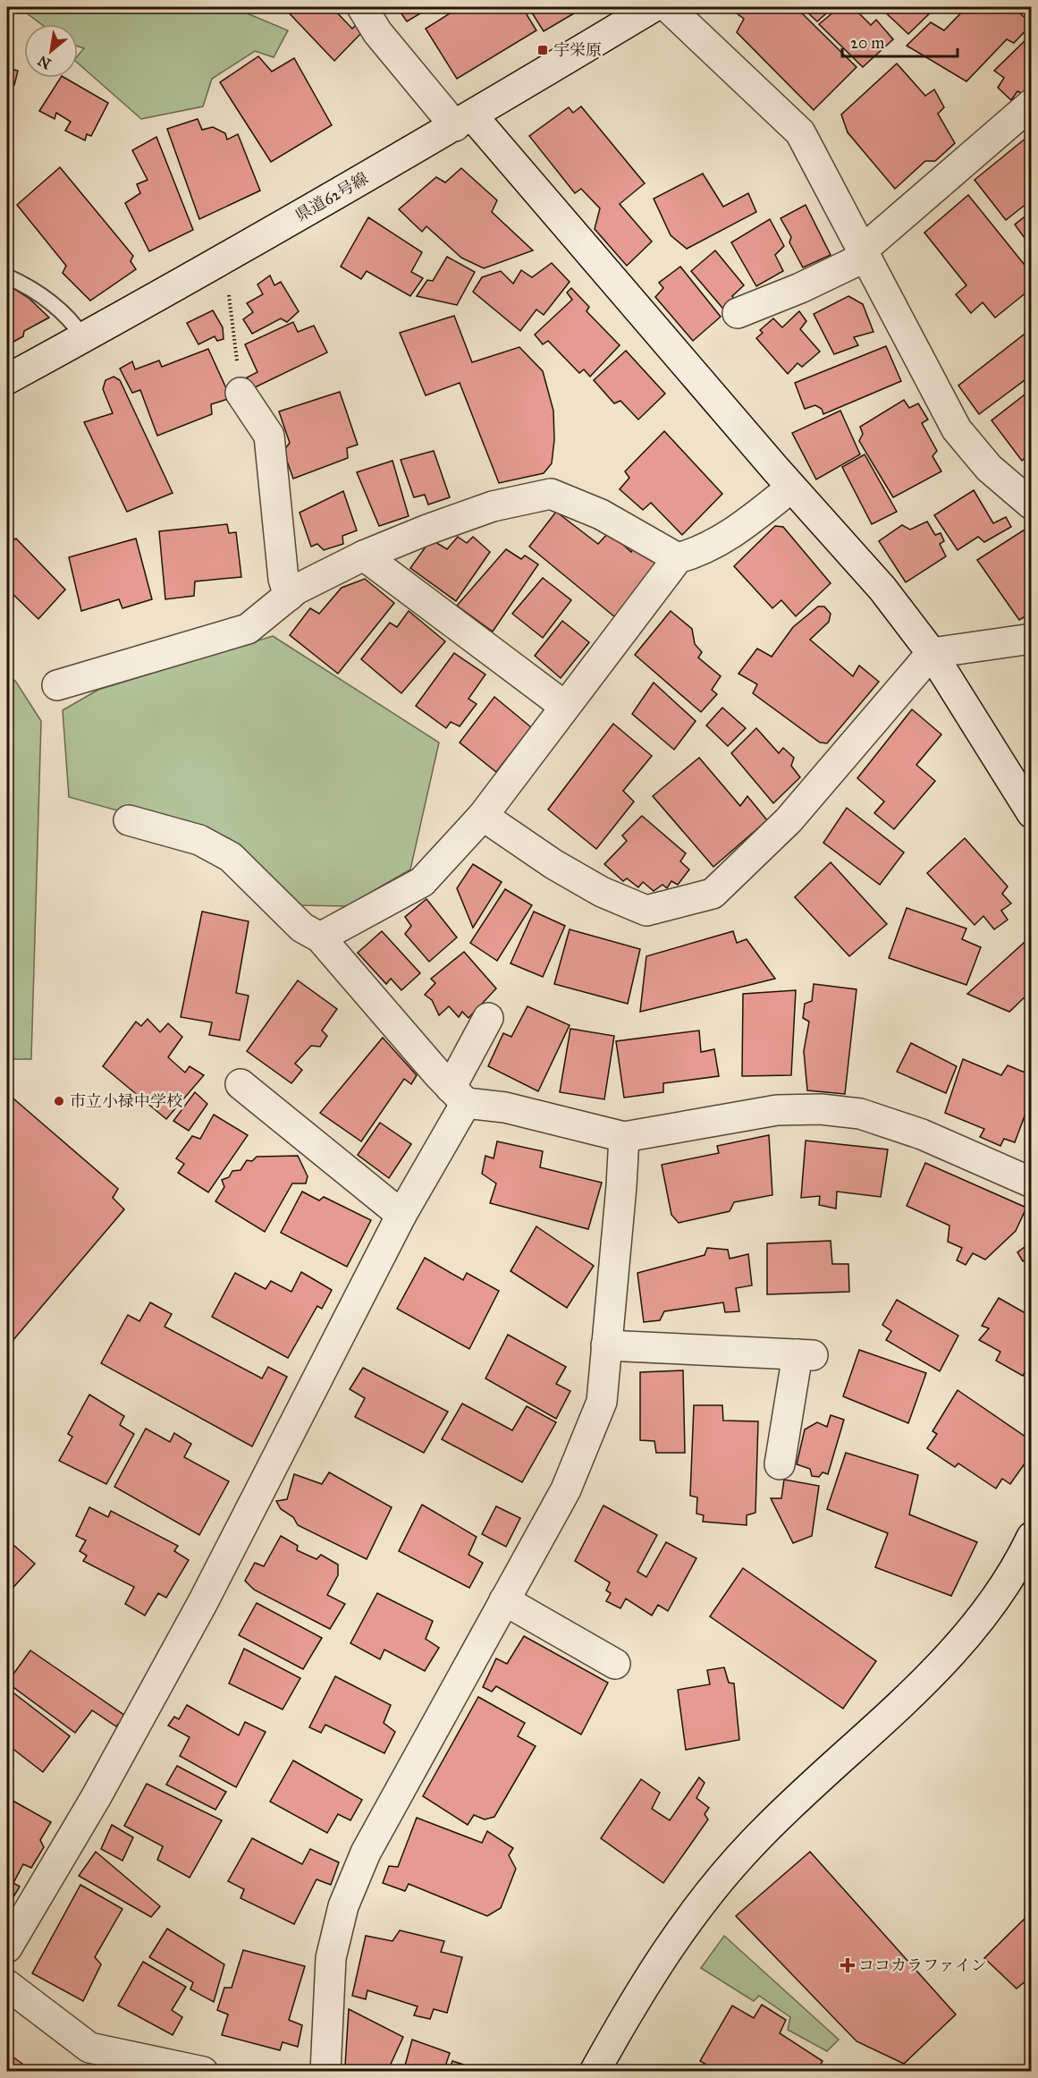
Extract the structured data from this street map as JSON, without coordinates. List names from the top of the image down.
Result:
{
  "streets": {
    "street": ["県道62号線"]
  },
  "places": {
    "transit": ["宇栄原"],
    "other": ["市立小禄中学校"],
    "health": ["ココカラファイン"]
  },
  "scale_bar": "20 m",
  "north": "bottom left"
}
